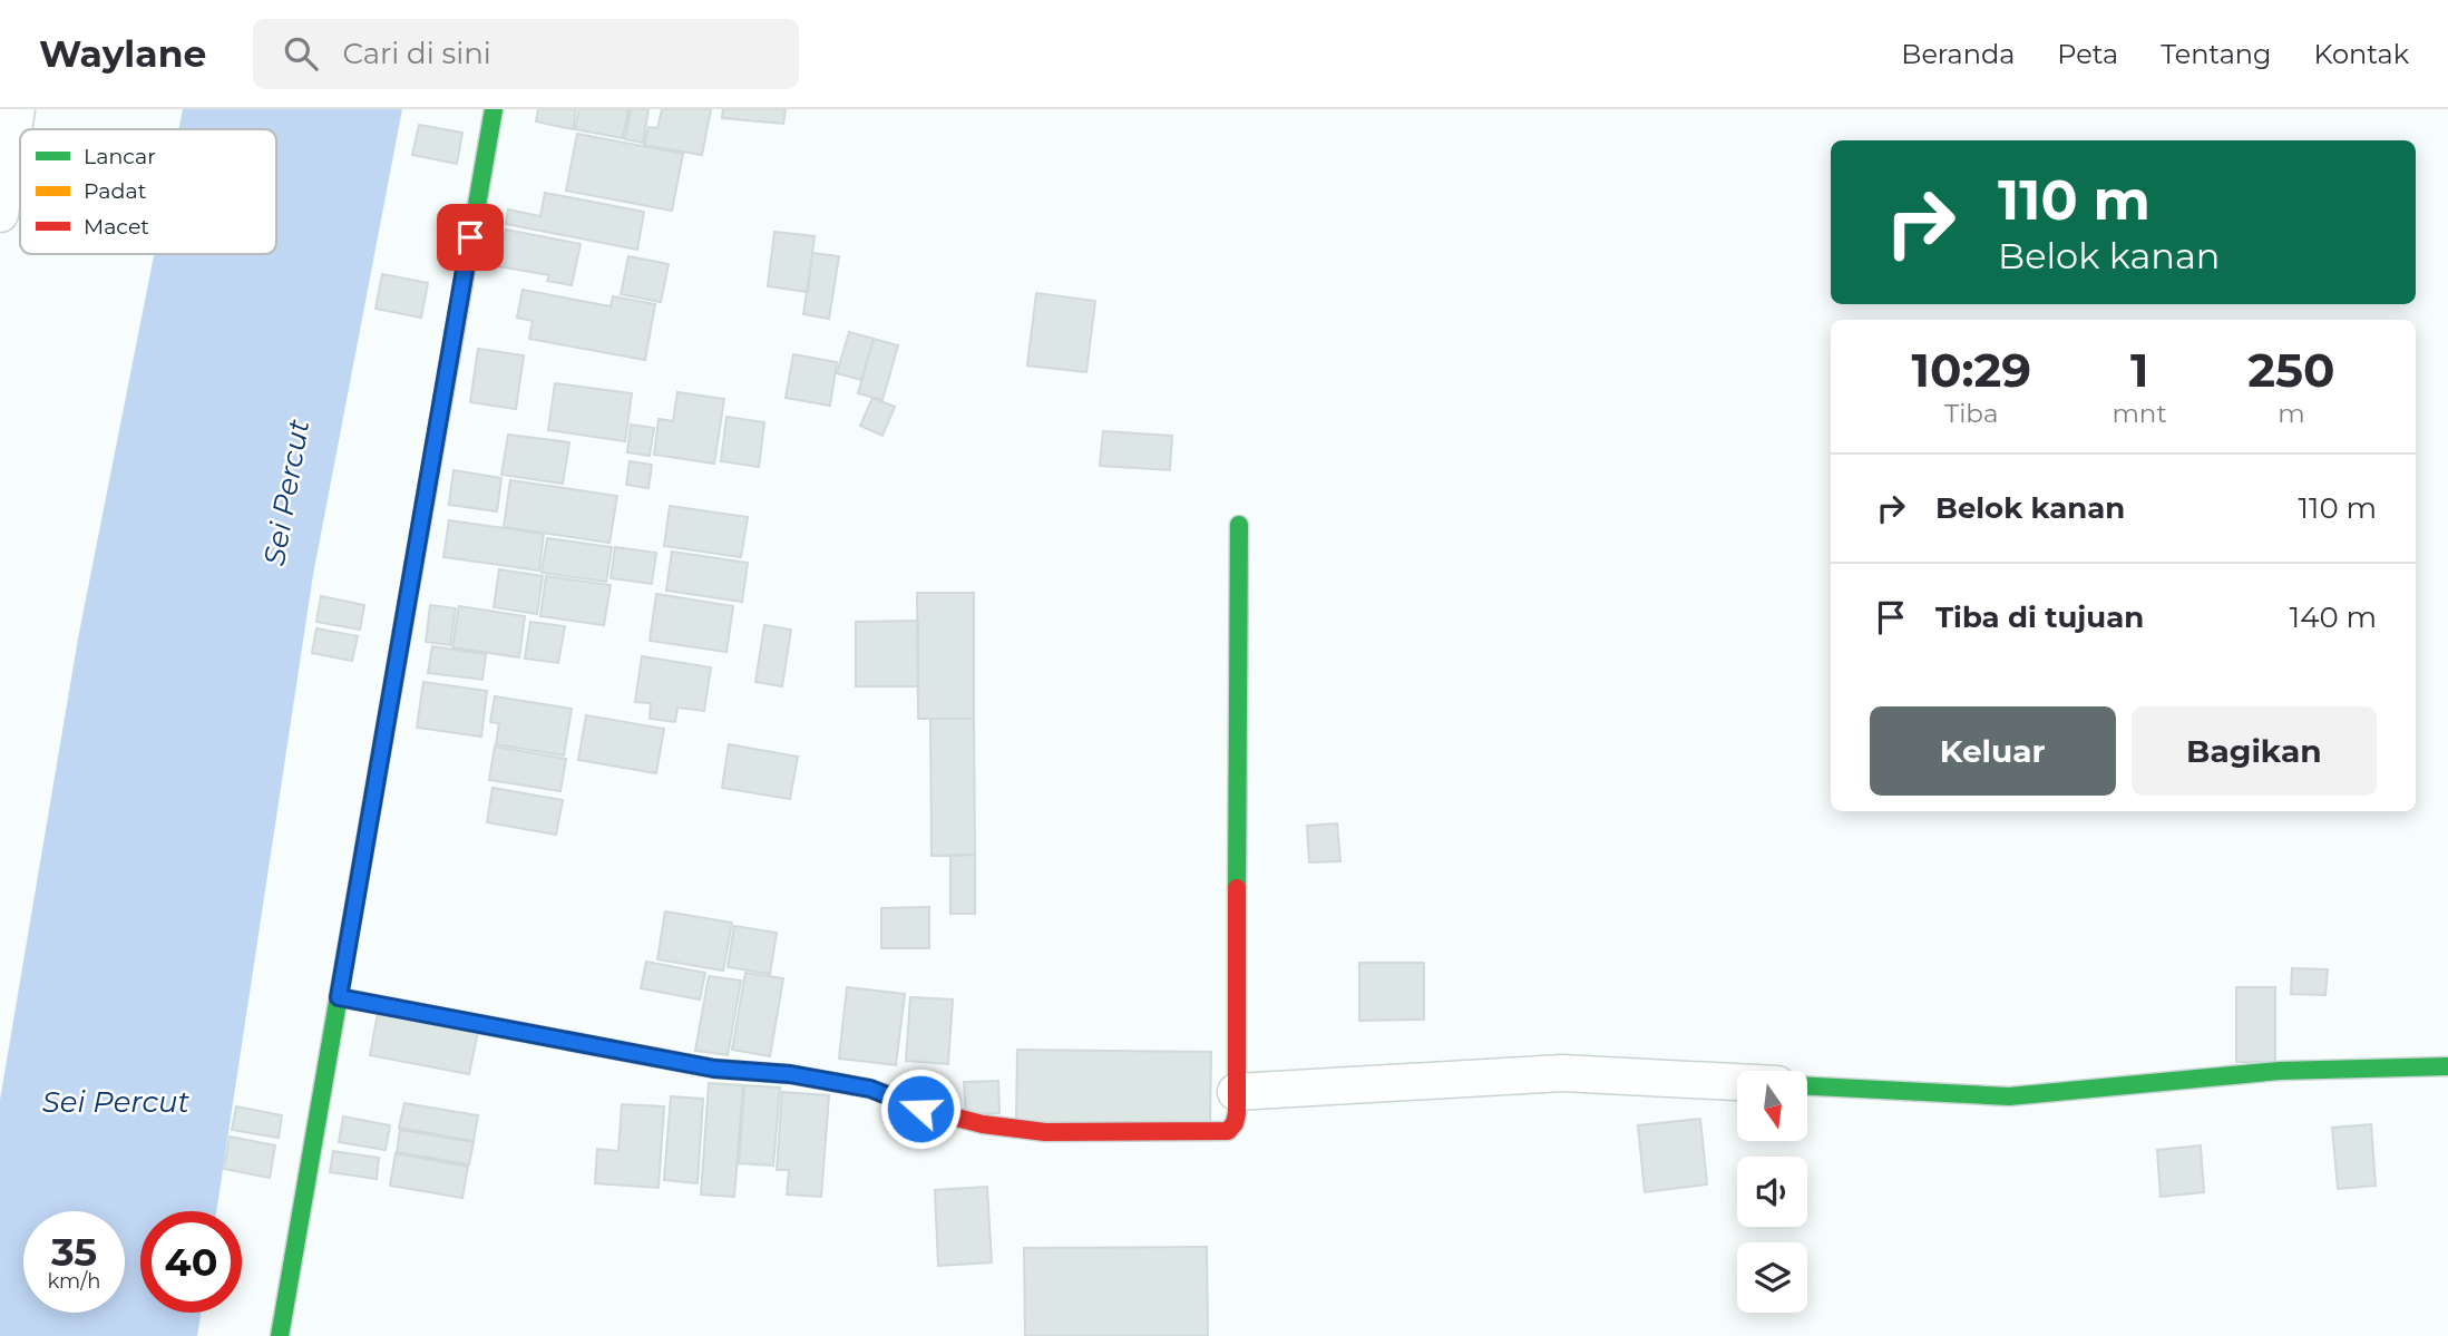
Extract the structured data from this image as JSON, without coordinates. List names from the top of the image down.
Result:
{
  "water": ["Sei Percut"],
  "legend": ["Lancar", "Padat", "Macet"],
  "north": "bottom",
  "page": {
    "header": "Waylane",
    "search": "Cari di sini",
    "nav": [
      "Beranda",
      "Peta",
      "Tentang",
      "Kontak"
    ],
    "turn": ["110 m", "Belok kanan"],
    "eta": [
      "10:29",
      "Tiba",
      "1",
      "mnt",
      "250",
      "m"
    ],
    "list": [
      {
        "name": "Belok kanan",
        "value": "110 m"
      },
      {
        "name": "Tiba di tujuan",
        "value": "140 m"
      }
    ],
    "buttons": ["Keluar", "Bagikan"],
    "speed": "35 km/h",
    "limit": "40"
  }
}
